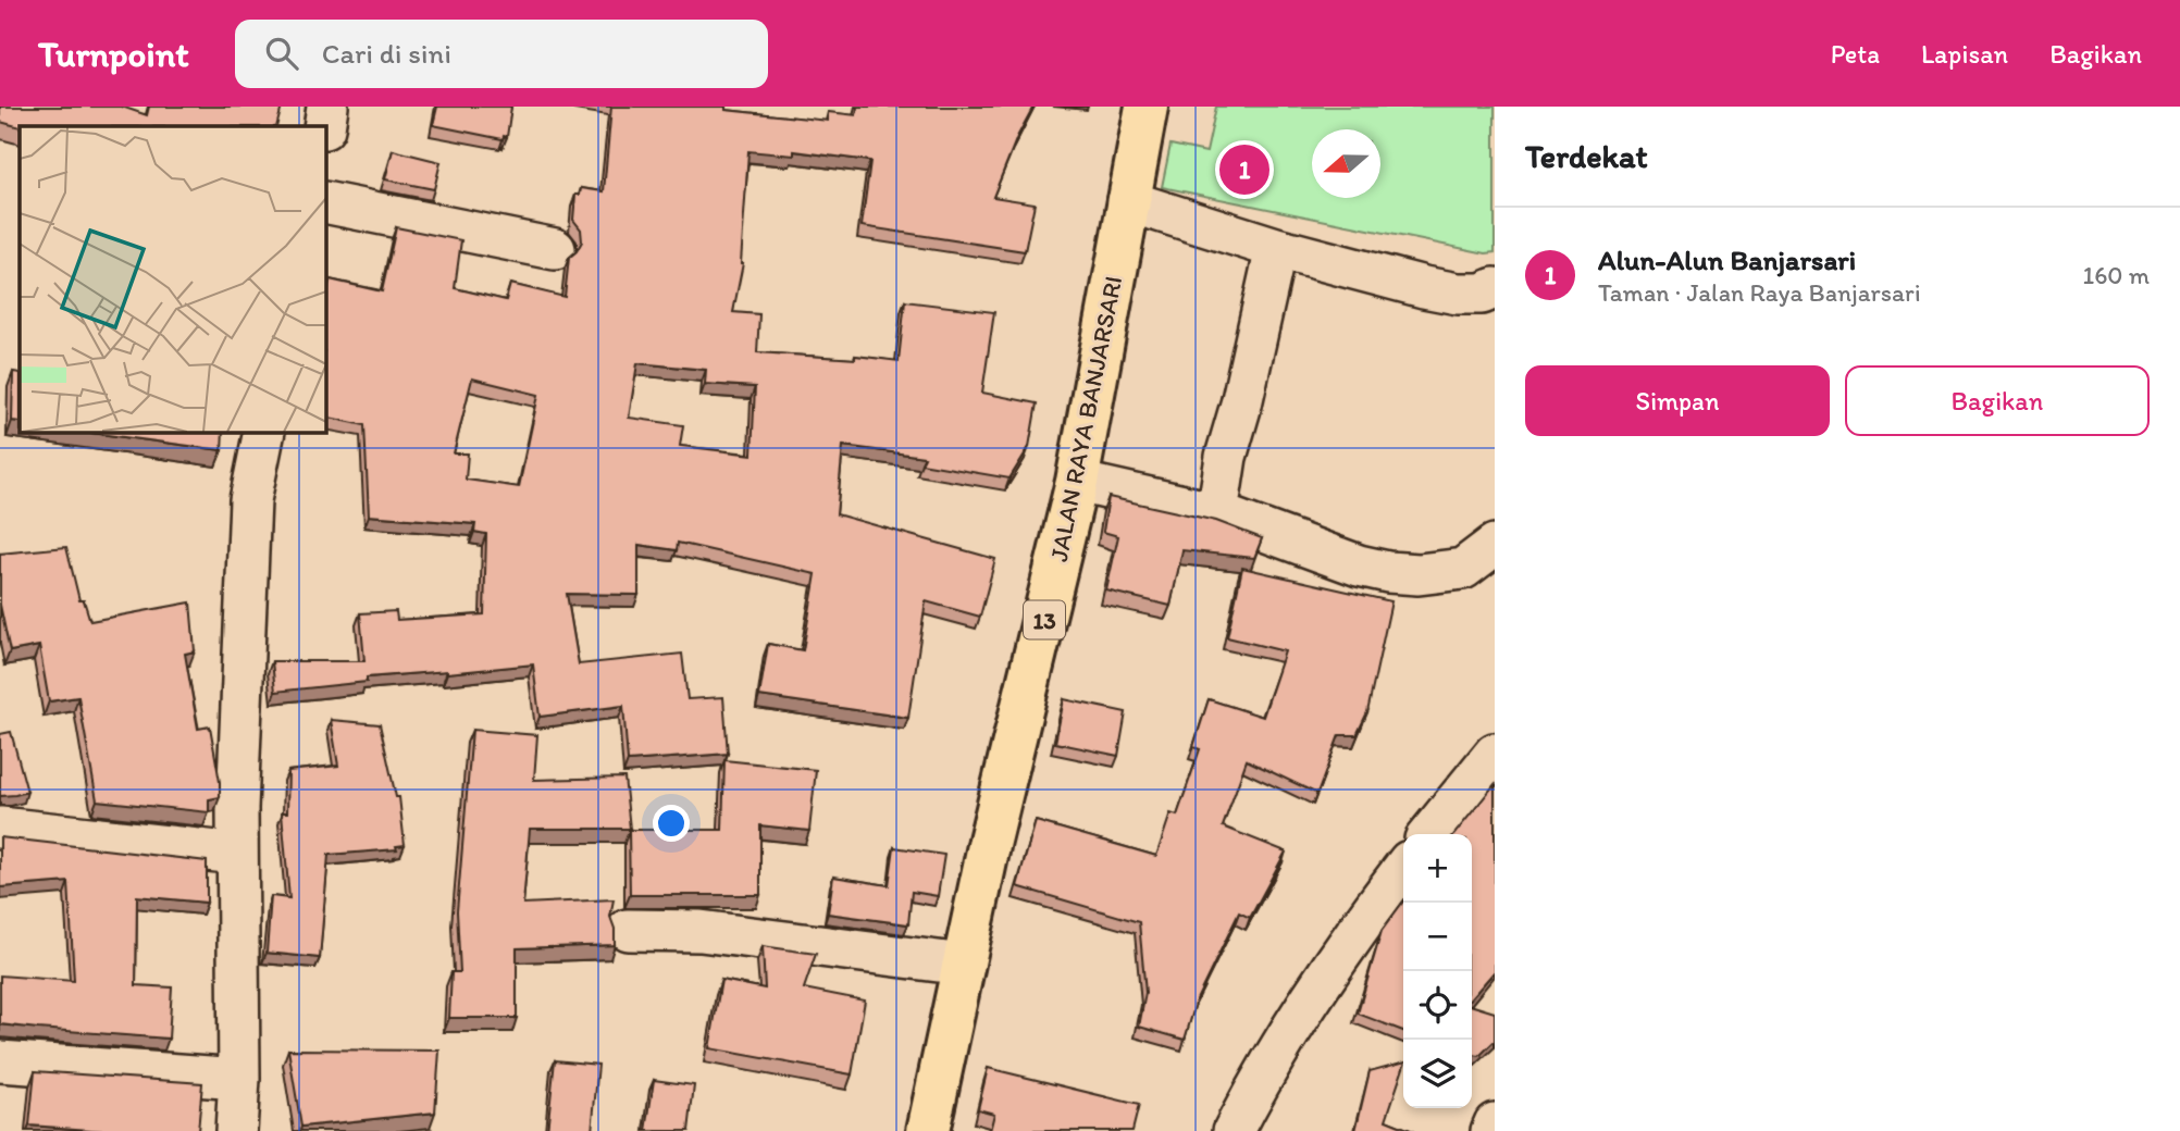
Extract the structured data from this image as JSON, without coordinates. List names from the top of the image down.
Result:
{
  "streets": {
    "highway": ["JALAN RAYA BANJARSARI", "13"]
  },
  "north": "left",
  "page": {
    "header": "Turnpoint",
    "search": "Cari di sini",
    "nav": ["Peta", "Lapisan", "Bagikan"],
    "heading": "Terdekat",
    "pins": "1",
    "list": [
      {
        "mark": "1",
        "name": "Alun-Alun Banjarsari",
        "note": "Taman · Jalan Raya Banjarsari",
        "value": "160 m"
      }
    ],
    "buttons": ["Simpan", "Bagikan"],
    "map_buttons": ["+", "−"]
  }
}
